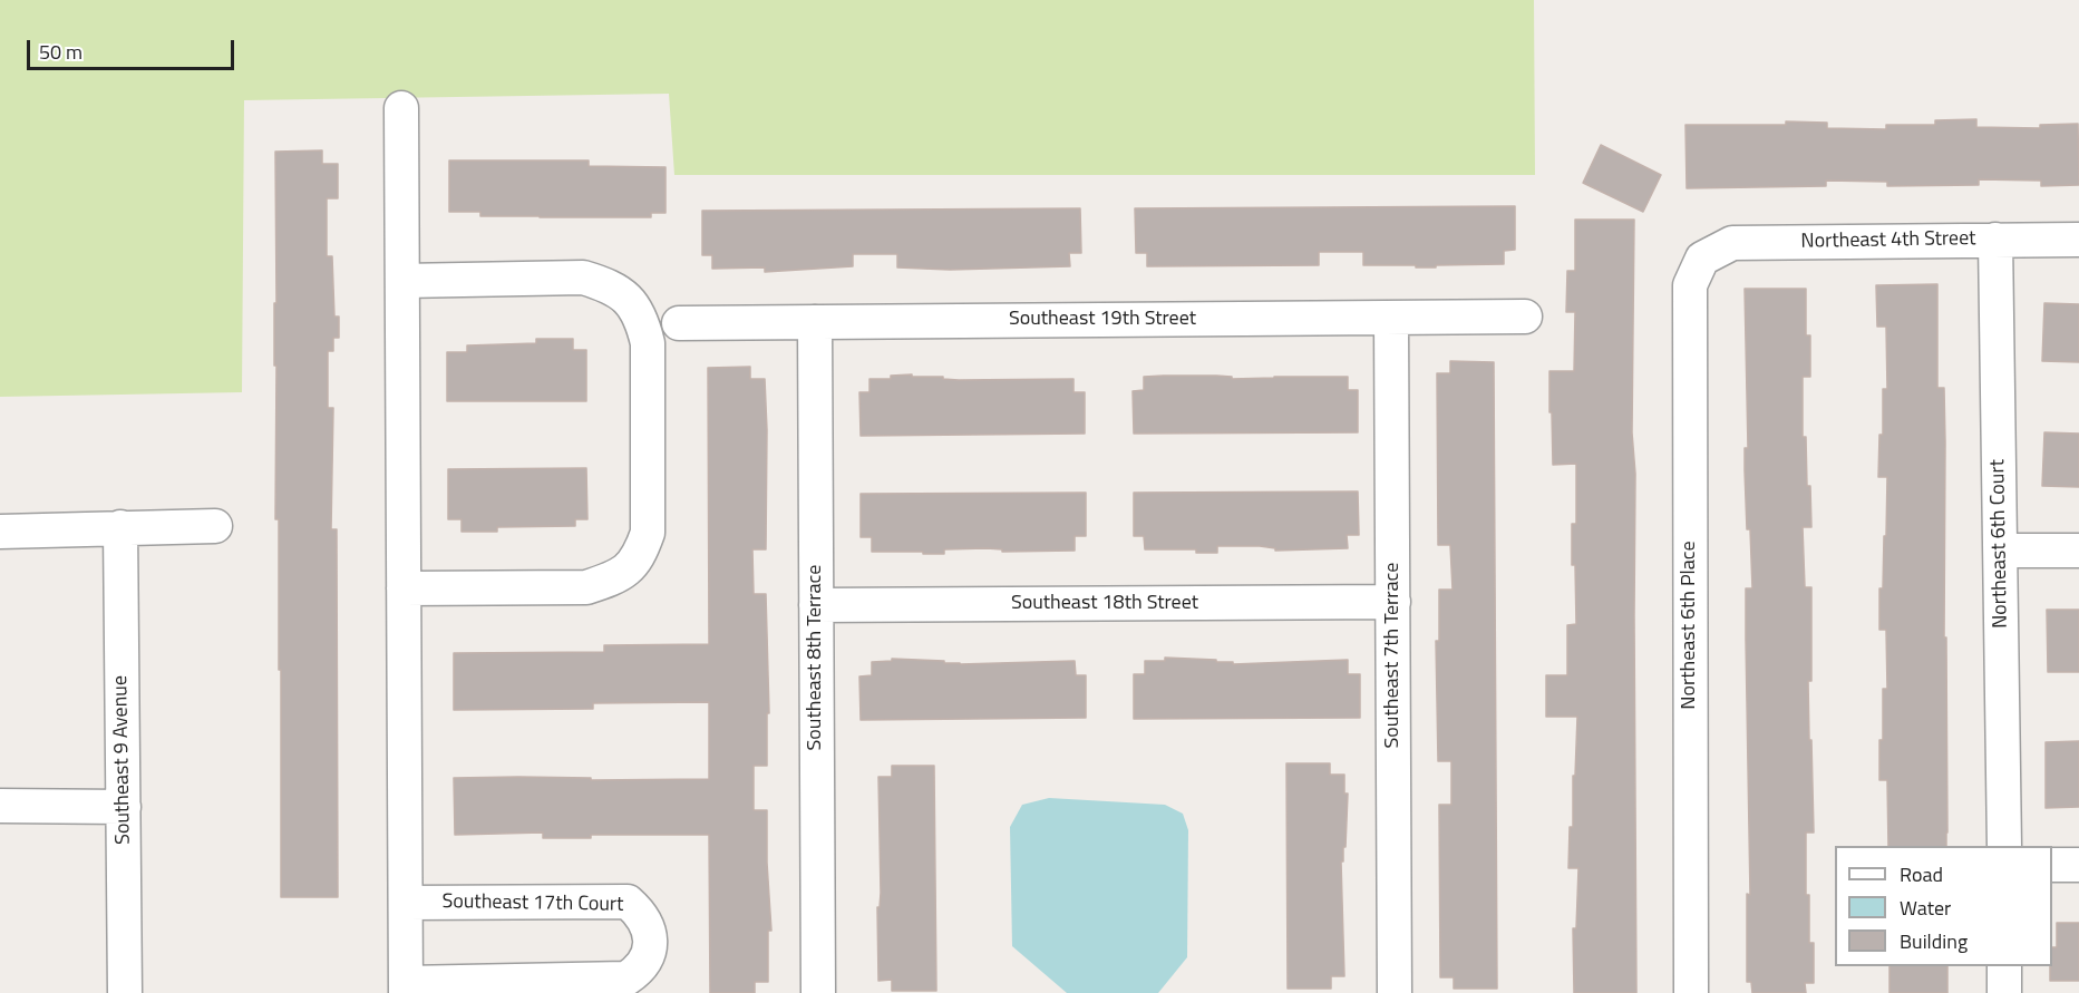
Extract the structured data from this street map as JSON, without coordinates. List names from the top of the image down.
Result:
{
  "streets": {
    "street": [
      "Northeast 4th Street",
      "Southeast 19th Street",
      "Northeast 6th Court",
      "Southeast 18th Street",
      "Northeast 6th Place",
      "Southeast 7th Terrace",
      "Southeast 8th Terrace",
      "Southeast 9 Avenue",
      "Southeast 17th Court"
    ]
  },
  "crossings": [
    ["Northeast 4th Street", "Northeast 6th Court"],
    ["Northeast 4th Street", "Northeast 6th Place"],
    ["Southeast 19th Street", "Southeast 7th Terrace"],
    ["Southeast 19th Street", "Southeast 8th Terrace"],
    ["Southeast 18th Street", "Southeast 7th Terrace"],
    ["Southeast 18th Street", "Southeast 8th Terrace"]
  ],
  "legend": ["Road", "Water", "Building"],
  "scale_bar": "50 m"
}
